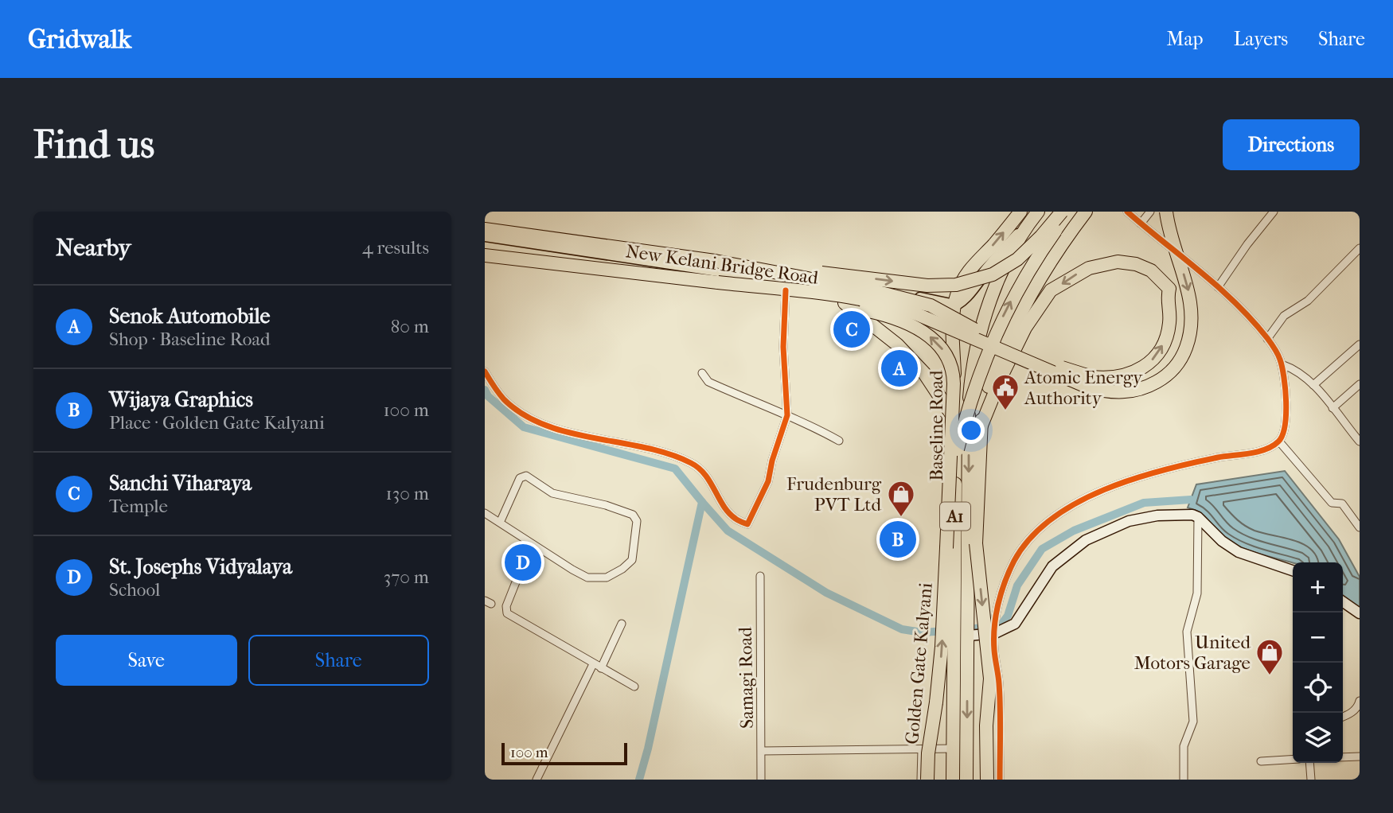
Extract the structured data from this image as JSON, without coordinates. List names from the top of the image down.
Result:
{
  "streets": {
    "highway": [
      "New Kelani Bridge Road",
      "Baseline Road",
      "A1",
      "Golden Gate Kalyani"
    ],
    "street": ["Samagi Road"]
  },
  "crossings": [
    ["New Kelani Bridge Road", "Baseline Road"],
    ["Baseline Road", "A1"]
  ],
  "places": {
    "public building": ["Atomic Energy Authority"],
    "shop": ["Frudenburg PVT Ltd", "United Motors Garage"]
  },
  "scale_bar": "100 m",
  "page": {
    "header": "Gridwalk",
    "nav": ["Map", "Layers", "Share"],
    "buttons": [
      "Directions",
      ["Save", "Share"]
    ],
    "title": "Find us",
    "heading": ["Nearby", "4 results"],
    "list": [
      {
        "mark": "A",
        "name": "Senok Automobile",
        "note": "Shop · Baseline Road",
        "value": "80 m"
      },
      {
        "mark": "B",
        "name": "Wijaya Graphics",
        "note": "Place · Golden Gate Kalyani",
        "value": "100 m"
      },
      {
        "mark": "C",
        "name": "Sanchi Viharaya",
        "note": "Temple",
        "value": "130 m"
      },
      {
        "mark": "D",
        "name": "St. Josephs Vidyalaya",
        "note": "School",
        "value": "370 m"
      }
    ],
    "pins": [
      "C",
      "A",
      "B",
      "D"
    ],
    "map_buttons": ["+", "−"],
    "scale": "100 m"
  }
}
